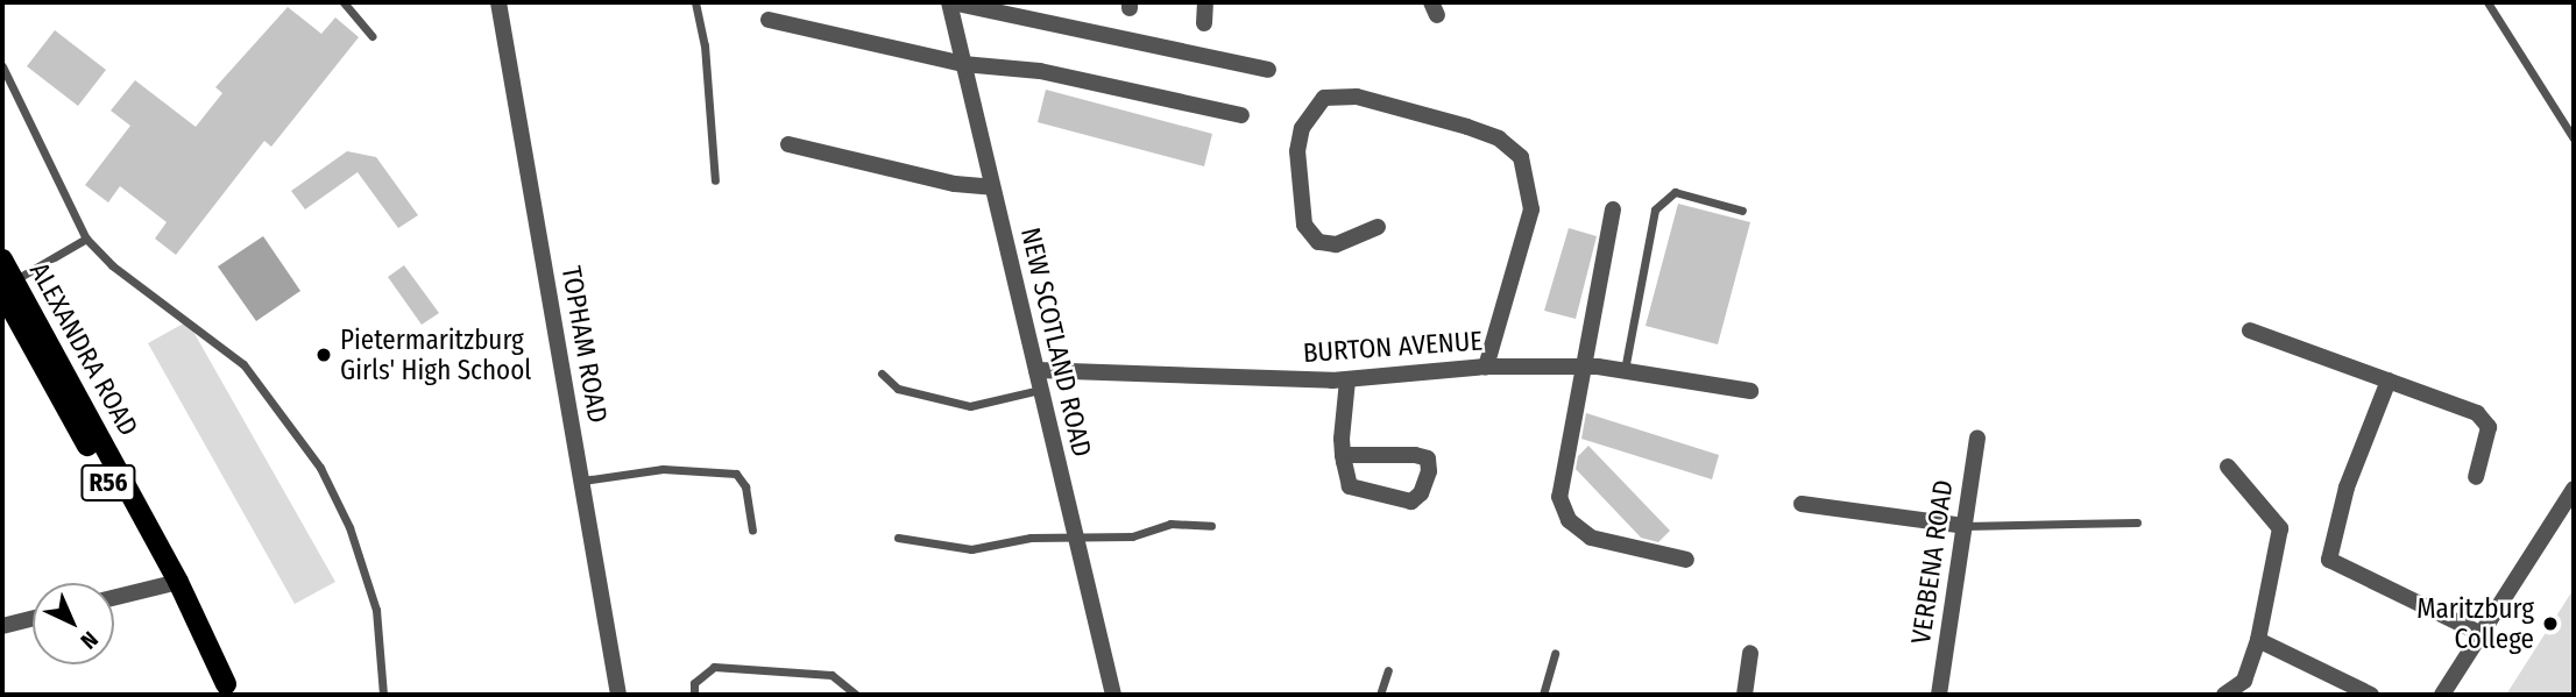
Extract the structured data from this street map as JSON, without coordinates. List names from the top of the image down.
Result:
{
  "streets": {
    "main road": ["ALEXANDRA ROAD", "R56"],
    "street": [
      "NEW SCOTLAND ROAD",
      "TOPHAM ROAD",
      "BURTON AVENUE",
      "VERBENA ROAD"
    ]
  },
  "crossings": [
    ["NEW SCOTLAND ROAD", "BURTON AVENUE"]
  ],
  "places": ["Pietermaritzburg Girls' High School", "Maritzburg College"],
  "north": "bottom right"
}
